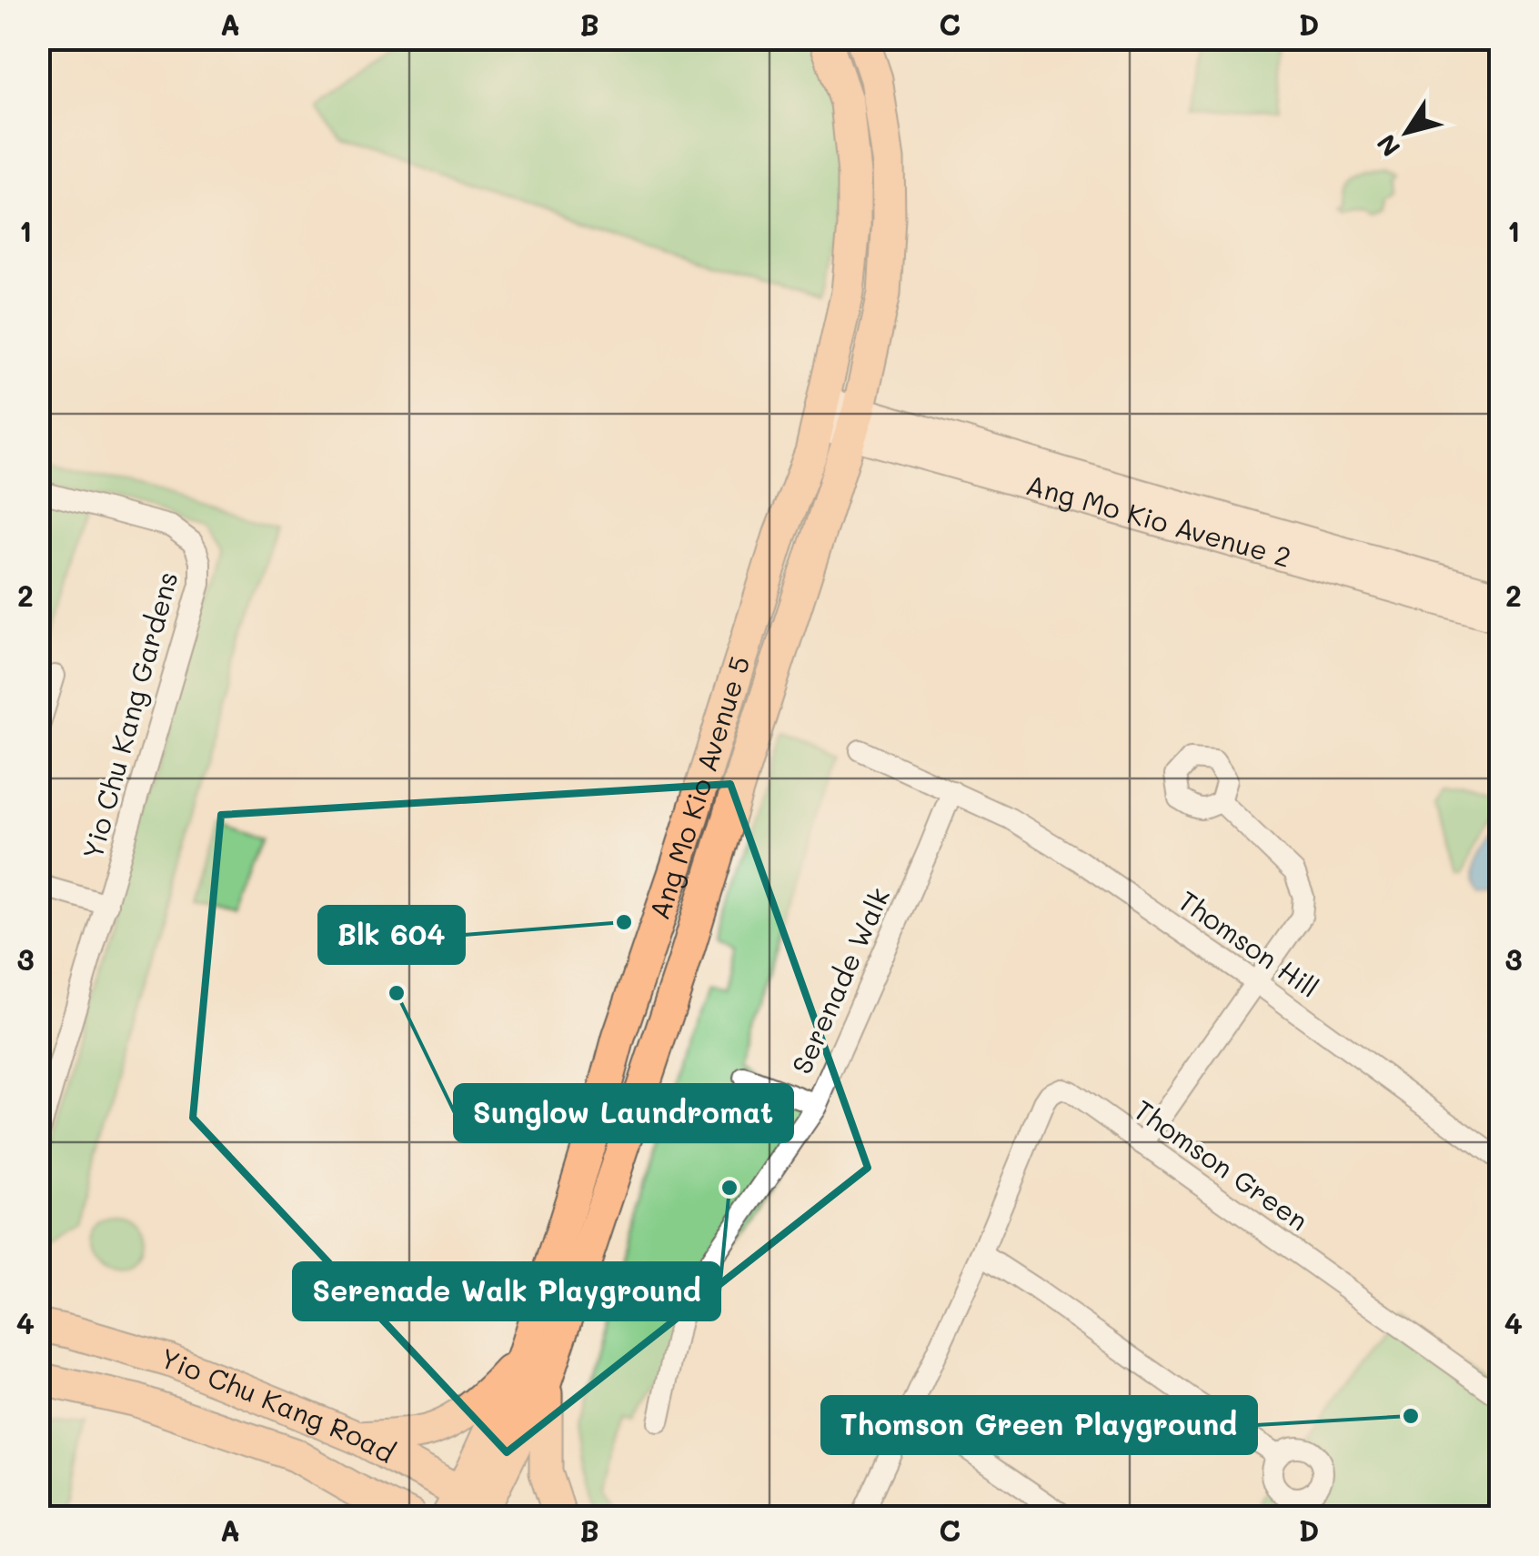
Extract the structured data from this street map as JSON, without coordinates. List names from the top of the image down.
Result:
{
  "streets": {
    "main road": ["Ang Mo Kio Avenue 2", "Ang Mo Kio Avenue 5", "Yio Chu Kang Road"],
    "street": [
      "Yio Chu Kang Gardens",
      "Thomson Hill",
      "Serenade Walk",
      "Thomson Green"
    ]
  },
  "crossings": [
    ["Ang Mo Kio Avenue 2", "Ang Mo Kio Avenue 5"],
    ["Ang Mo Kio Avenue 5", "Yio Chu Kang Road"],
    ["Thomson Hill", "Serenade Walk"]
  ],
  "places": [
    "Blk 604",
    "Sunglow Laundromat",
    "Serenade Walk Playground",
    "Thomson Green Playground"
  ],
  "north": "bottom left",
  "grid": {
    "columns": [
      "A",
      "B",
      "C",
      "D"
    ],
    "rows": [
      "1",
      "2",
      "3",
      "4"
    ]
  }
}
